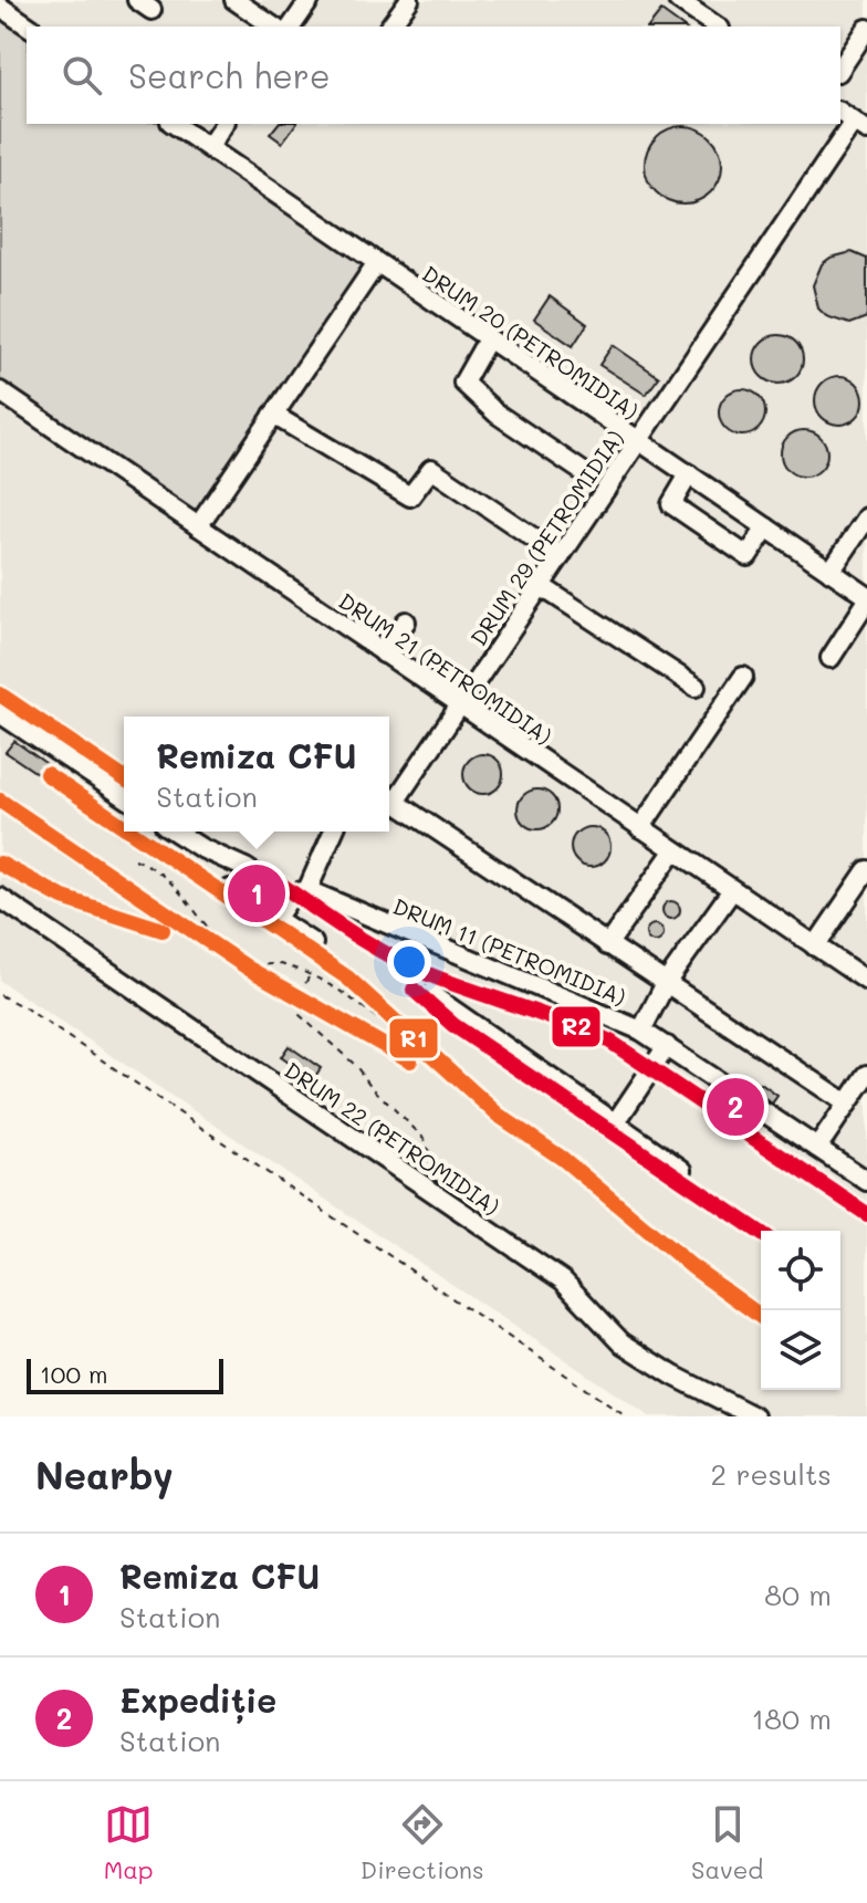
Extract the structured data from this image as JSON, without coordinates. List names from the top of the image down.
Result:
{
  "streets": {
    "lane": [
      "DRUM 20 (PETROMIDIA)",
      "DRUM 29 (PETROMIDIA)",
      "DRUM 21 (PETROMIDIA)",
      "DRUM 11 (PETROMIDIA)",
      "DRUM 22 (PETROMIDIA)"
    ]
  },
  "crossings": [
    ["DRUM 20 (PETROMIDIA)", "DRUM 29 (PETROMIDIA)"],
    ["DRUM 29 (PETROMIDIA)", "DRUM 21 (PETROMIDIA)"]
  ],
  "lines": ["transit line R1", "transit line R2"],
  "scale_bar": "100 m",
  "page": {
    "search": "Search here",
    "popup": ["Remiza CFU", "Station"],
    "pins": ["1", "2"],
    "scale": "100 m",
    "heading": ["Nearby", "2 results"],
    "list": [
      {
        "mark": "1",
        "name": "Remiza CFU",
        "note": "Station",
        "value": "80 m"
      },
      {
        "mark": "2",
        "name": "Expediție",
        "note": "Station",
        "value": "180 m"
      }
    ],
    "nav": ["Map", "Directions", "Saved"]
  }
}
